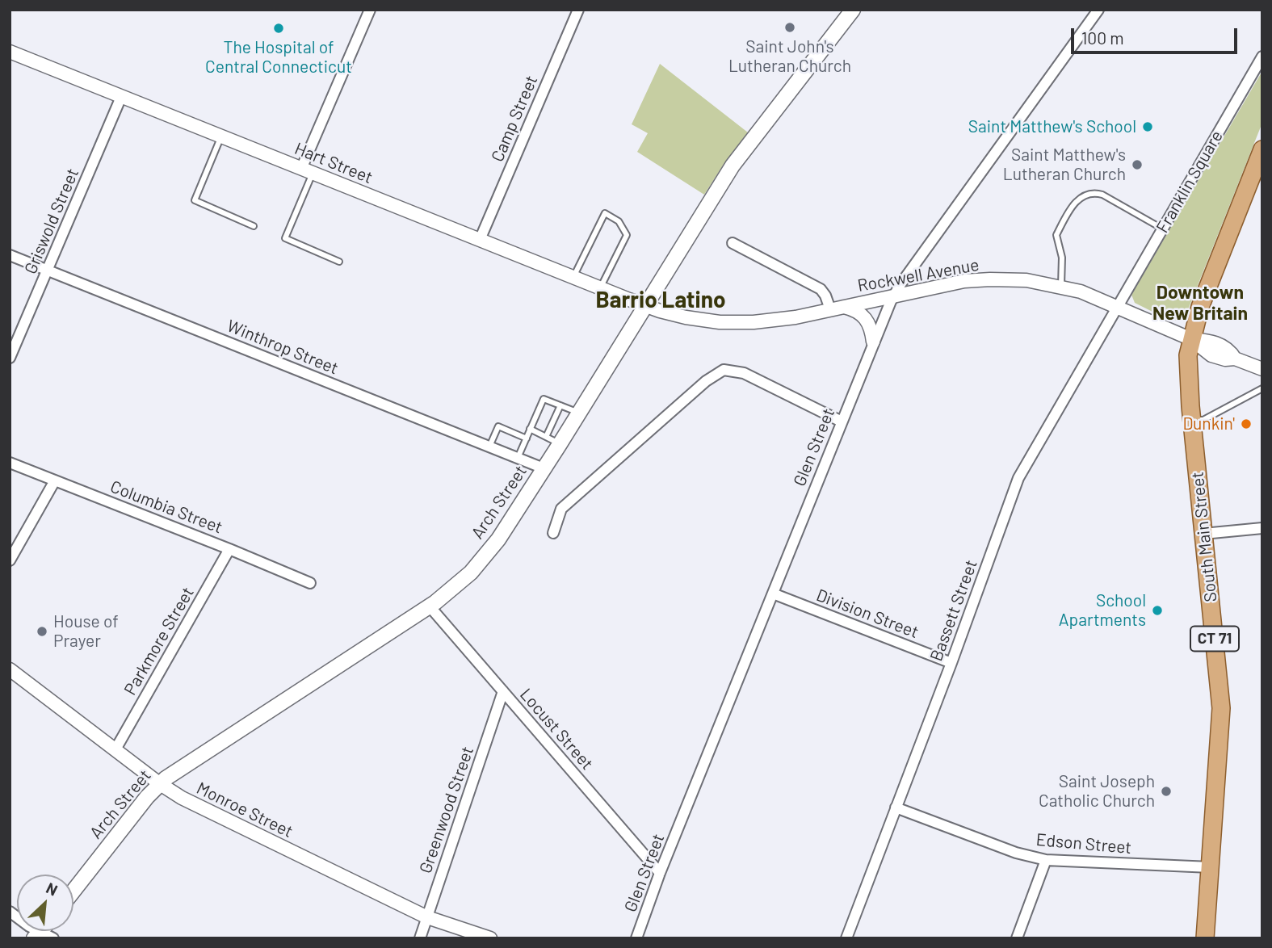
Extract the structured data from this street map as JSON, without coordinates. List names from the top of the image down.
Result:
{
  "streets": {
    "main road": ["Arch Street", "South Main Street", "CT 71"],
    "street": [
      "Camp Street",
      "Hart Street",
      "Franklin Square",
      "Griswold Street",
      "Rockwell Avenue",
      "Winthrop Street",
      "Glen Street",
      "Columbia Street",
      "Bassett Street",
      "Division Street",
      "Parkmore Street",
      "Locust Street",
      "Monroe Street",
      "Greenwood Street",
      "Edson Street"
    ]
  },
  "crossings": [
    ["Camp Street", "Hart Street"],
    ["Hart Street", "Griswold Street"],
    ["Hart Street", "Rockwell Avenue"],
    ["Hart Street", "Arch Street"],
    ["Franklin Square", "Rockwell Avenue"],
    ["Franklin Square", "Bassett Street"],
    ["Griswold Street", "Winthrop Street"],
    ["Rockwell Avenue", "Glen Street"],
    ["Rockwell Avenue", "Arch Street"],
    ["Rockwell Avenue", "South Main Street"],
    ["Rockwell Avenue", "Bassett Street"],
    ["Rockwell Avenue", "CT 71"],
    ["Winthrop Street", "Arch Street"],
    ["Glen Street", "Division Street"],
    ["Glen Street", "Locust Street"],
    ["Arch Street", "Locust Street"],
    ["Arch Street", "Monroe Street"],
    ["Columbia Street", "Parkmore Street"],
    ["South Main Street", "CT 71"],
    ["South Main Street", "Edson Street"],
    ["Bassett Street", "Division Street"],
    ["Bassett Street", "Edson Street"],
    ["Parkmore Street", "Monroe Street"],
    ["Locust Street", "Greenwood Street"],
    ["Monroe Street", "Greenwood Street"]
  ],
  "districts": ["Downtown New Britain", "Barrio Latino"],
  "places": [
    "Saint John's Lutheran Church",
    "The Hospital of Central Connecticut",
    "Saint Matthew's School",
    "Saint Matthew's Lutheran Church",
    "Dunkin'",
    "School Apartments",
    "House of Prayer",
    "Saint Joseph Catholic Church"
  ],
  "scale_bar": "100 m",
  "north": "top right"
}
